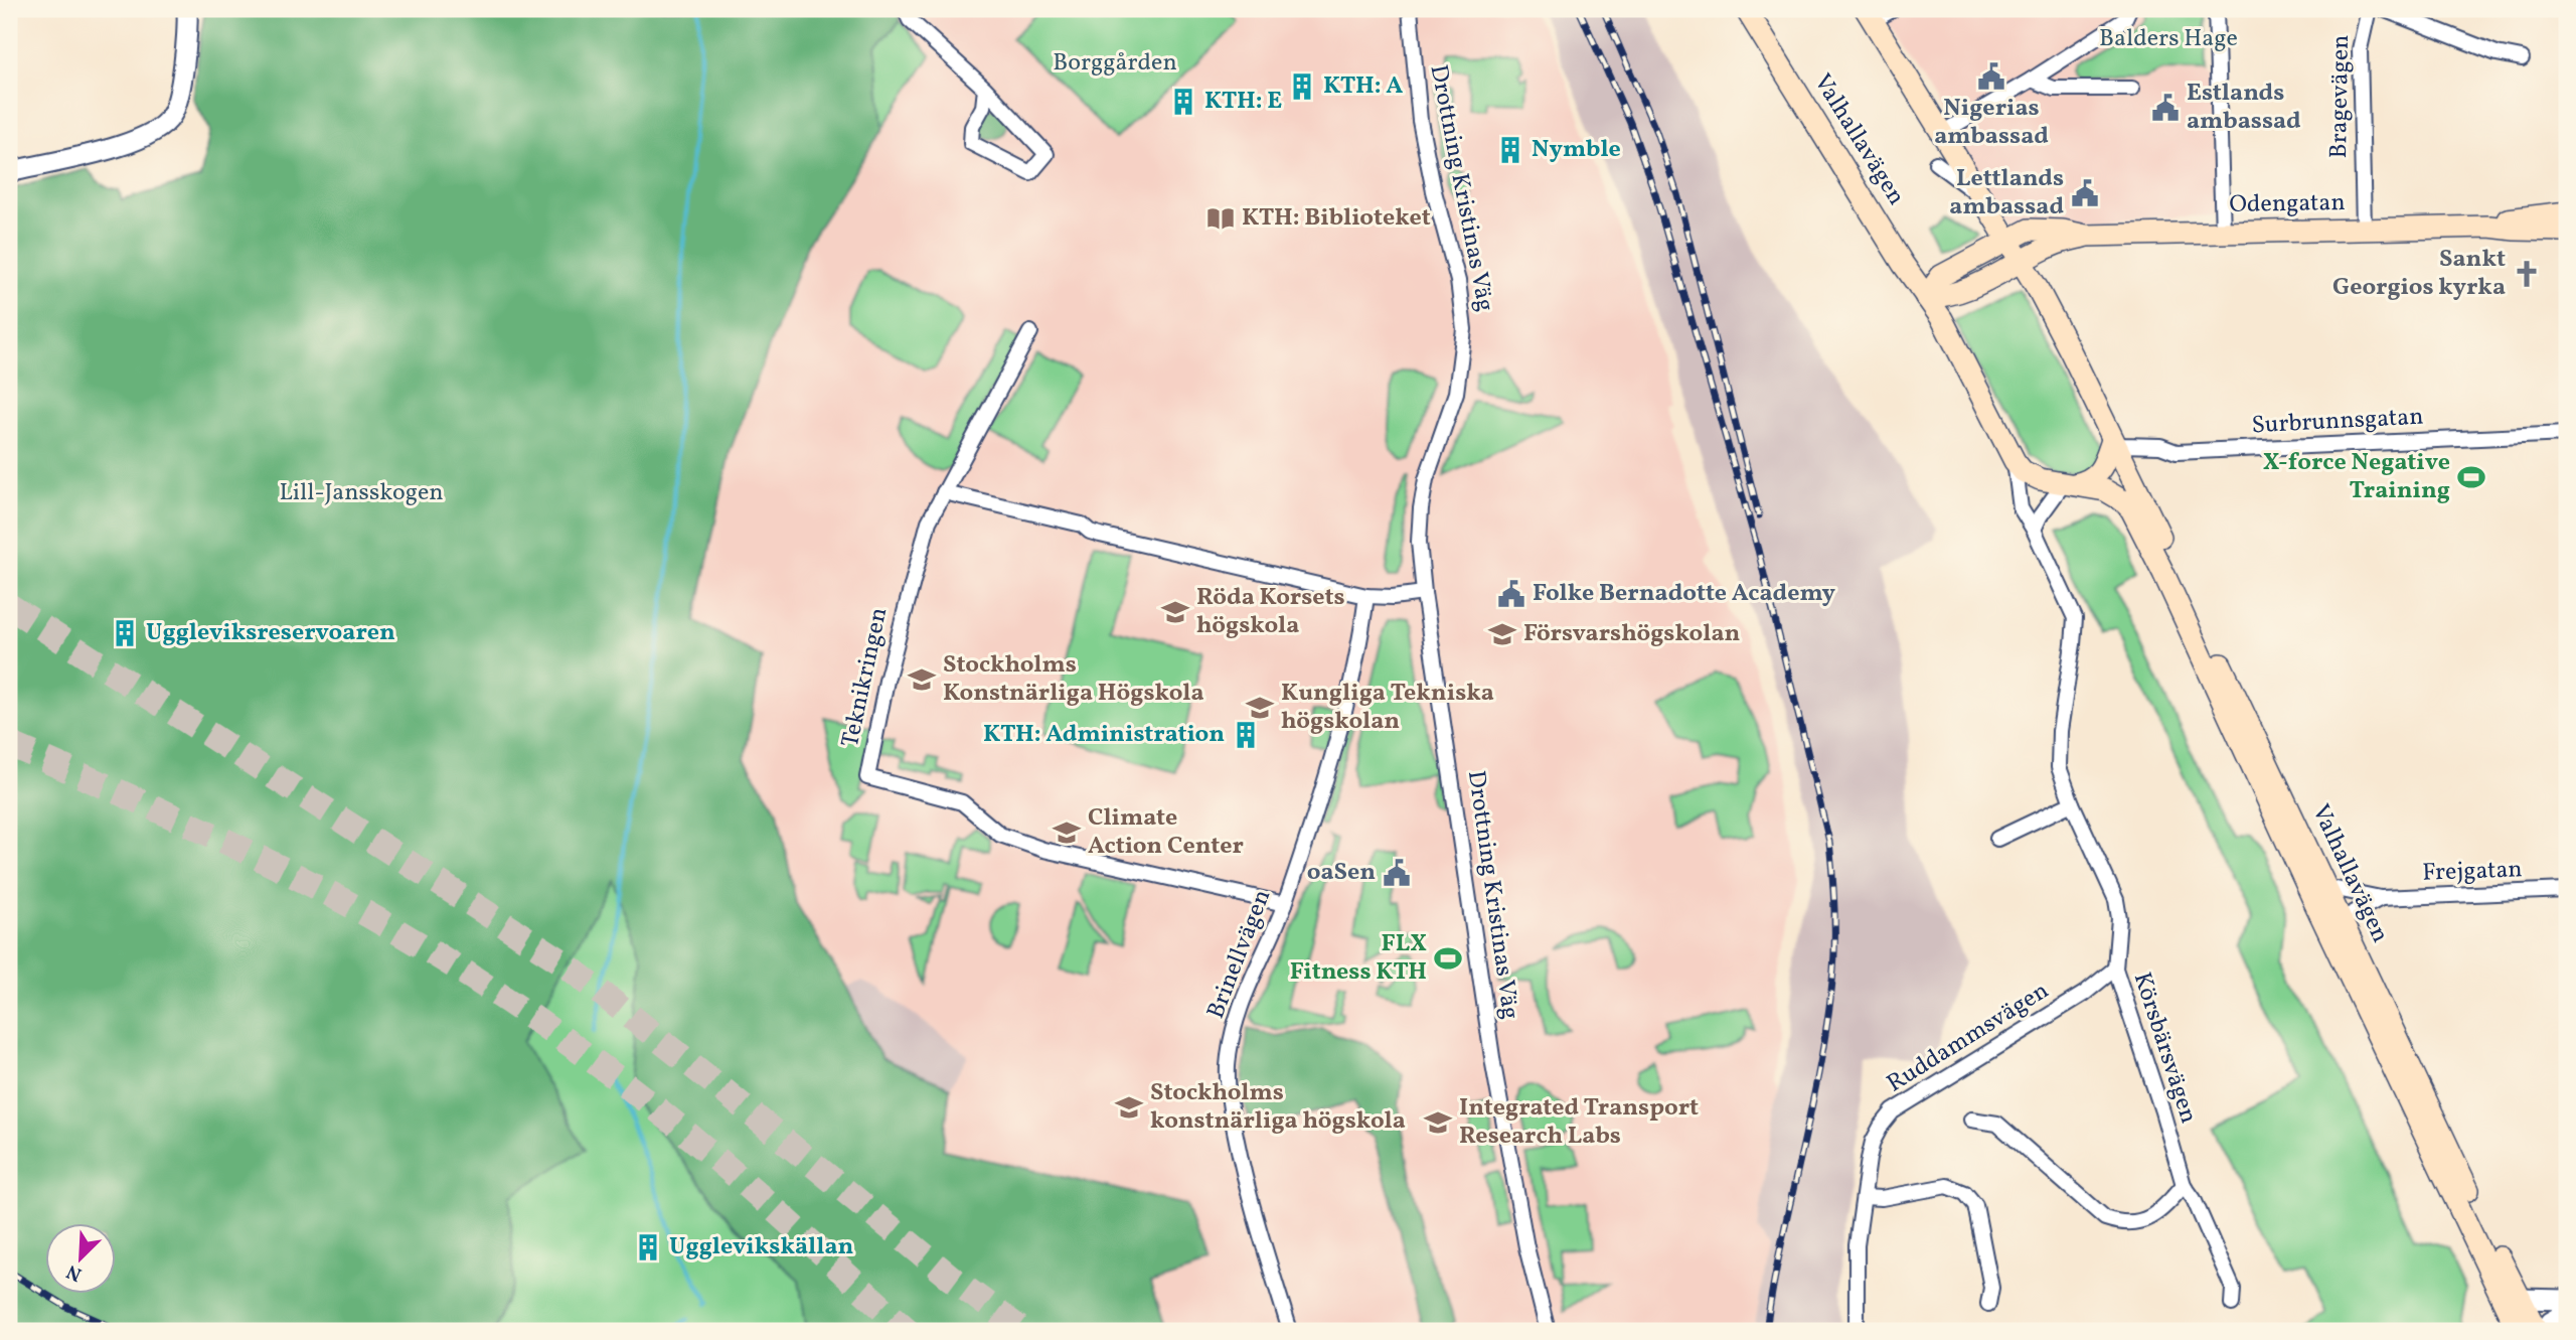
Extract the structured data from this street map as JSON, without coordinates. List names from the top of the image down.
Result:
{
  "streets": {
    "main road": ["Valhallavägen", "Odengatan"],
    "street": [
      "Bragevägen",
      "Drottning Kristinas Väg",
      "Surbrunnsgatan",
      "Teknikringen",
      "Frejgatan",
      "Brinellvägen",
      "Ruddammsvägen",
      "Körsbärsvägen"
    ]
  },
  "crossings": [
    ["Bragevägen", "Odengatan"],
    ["Valhallavägen", "Odengatan"],
    ["Valhallavägen", "Surbrunnsgatan"],
    ["Valhallavägen", "Frejgatan"],
    ["Valhallavägen", "Körsbärsvägen"],
    ["Teknikringen", "Brinellvägen"],
    ["Ruddammsvägen", "Körsbärsvägen"]
  ],
  "parks": ["Balders Hage", "Borggården", "Lill-Jansskogen"],
  "places": {
    "public building": [
      "Nigerias ambassad",
      "Estlands ambassad",
      "Lettlands ambassad",
      "Folke Bernadotte Academy",
      "oaSen"
    ],
    "building": [
      "KTH: A",
      "KTH: E",
      "Nymble",
      "Uggleviksreservoaren",
      "KTH: Administration",
      "Ugglevikskällan"
    ],
    "library": ["KTH: Biblioteket"],
    "church": ["Sankt Georgios kyrka"],
    "sports": ["X-force Negative Training", "FLX Fitness KTH"],
    "school or university": [
      "Röda Korsets högskola",
      "Försvarshögskolan",
      "Stockholms Konstnärliga Högskola",
      "Kungliga Tekniska högskolan",
      "Climate Action Center",
      "Stockholms konstnärliga högskola",
      "Integrated Transport Research Labs"
    ]
  },
  "north": "bottom left"
}
